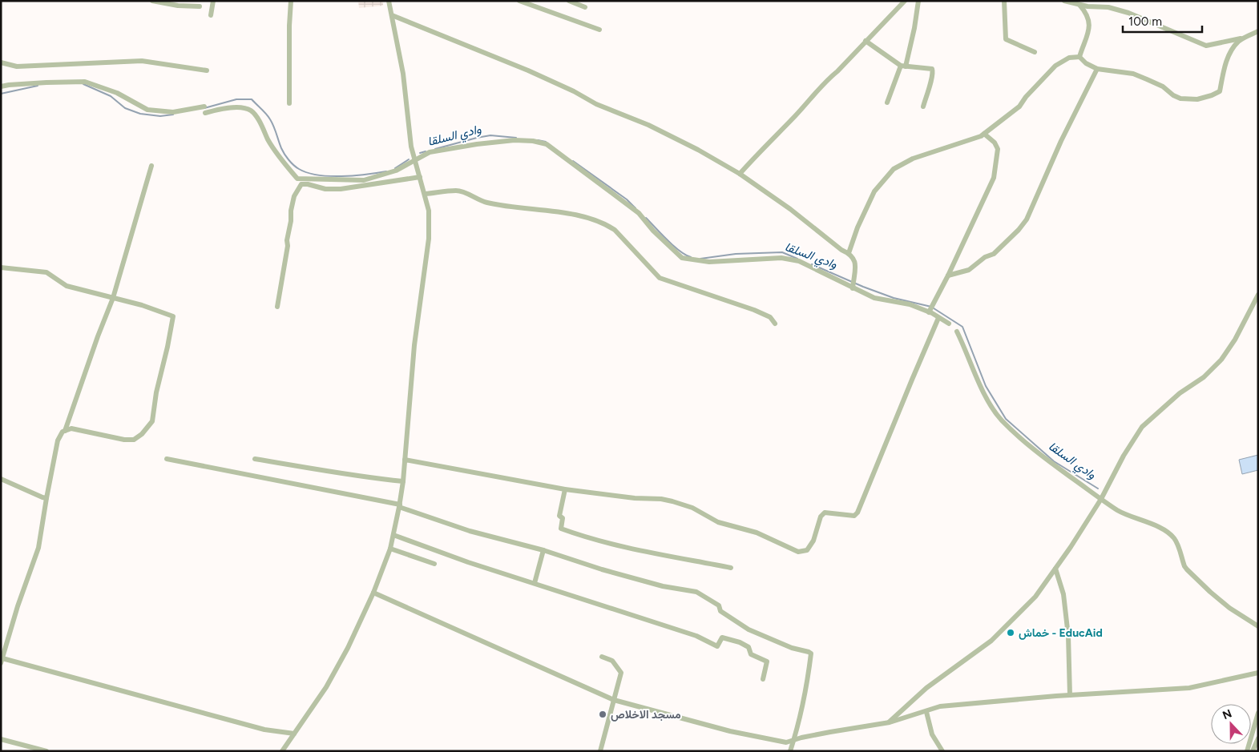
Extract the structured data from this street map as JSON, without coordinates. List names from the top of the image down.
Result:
{
  "water": ["وادي السلقا"],
  "places": ["خماش - EducAid", "مسجد الاخلاص"],
  "scale_bar": "100 m",
  "north": "top"
}
